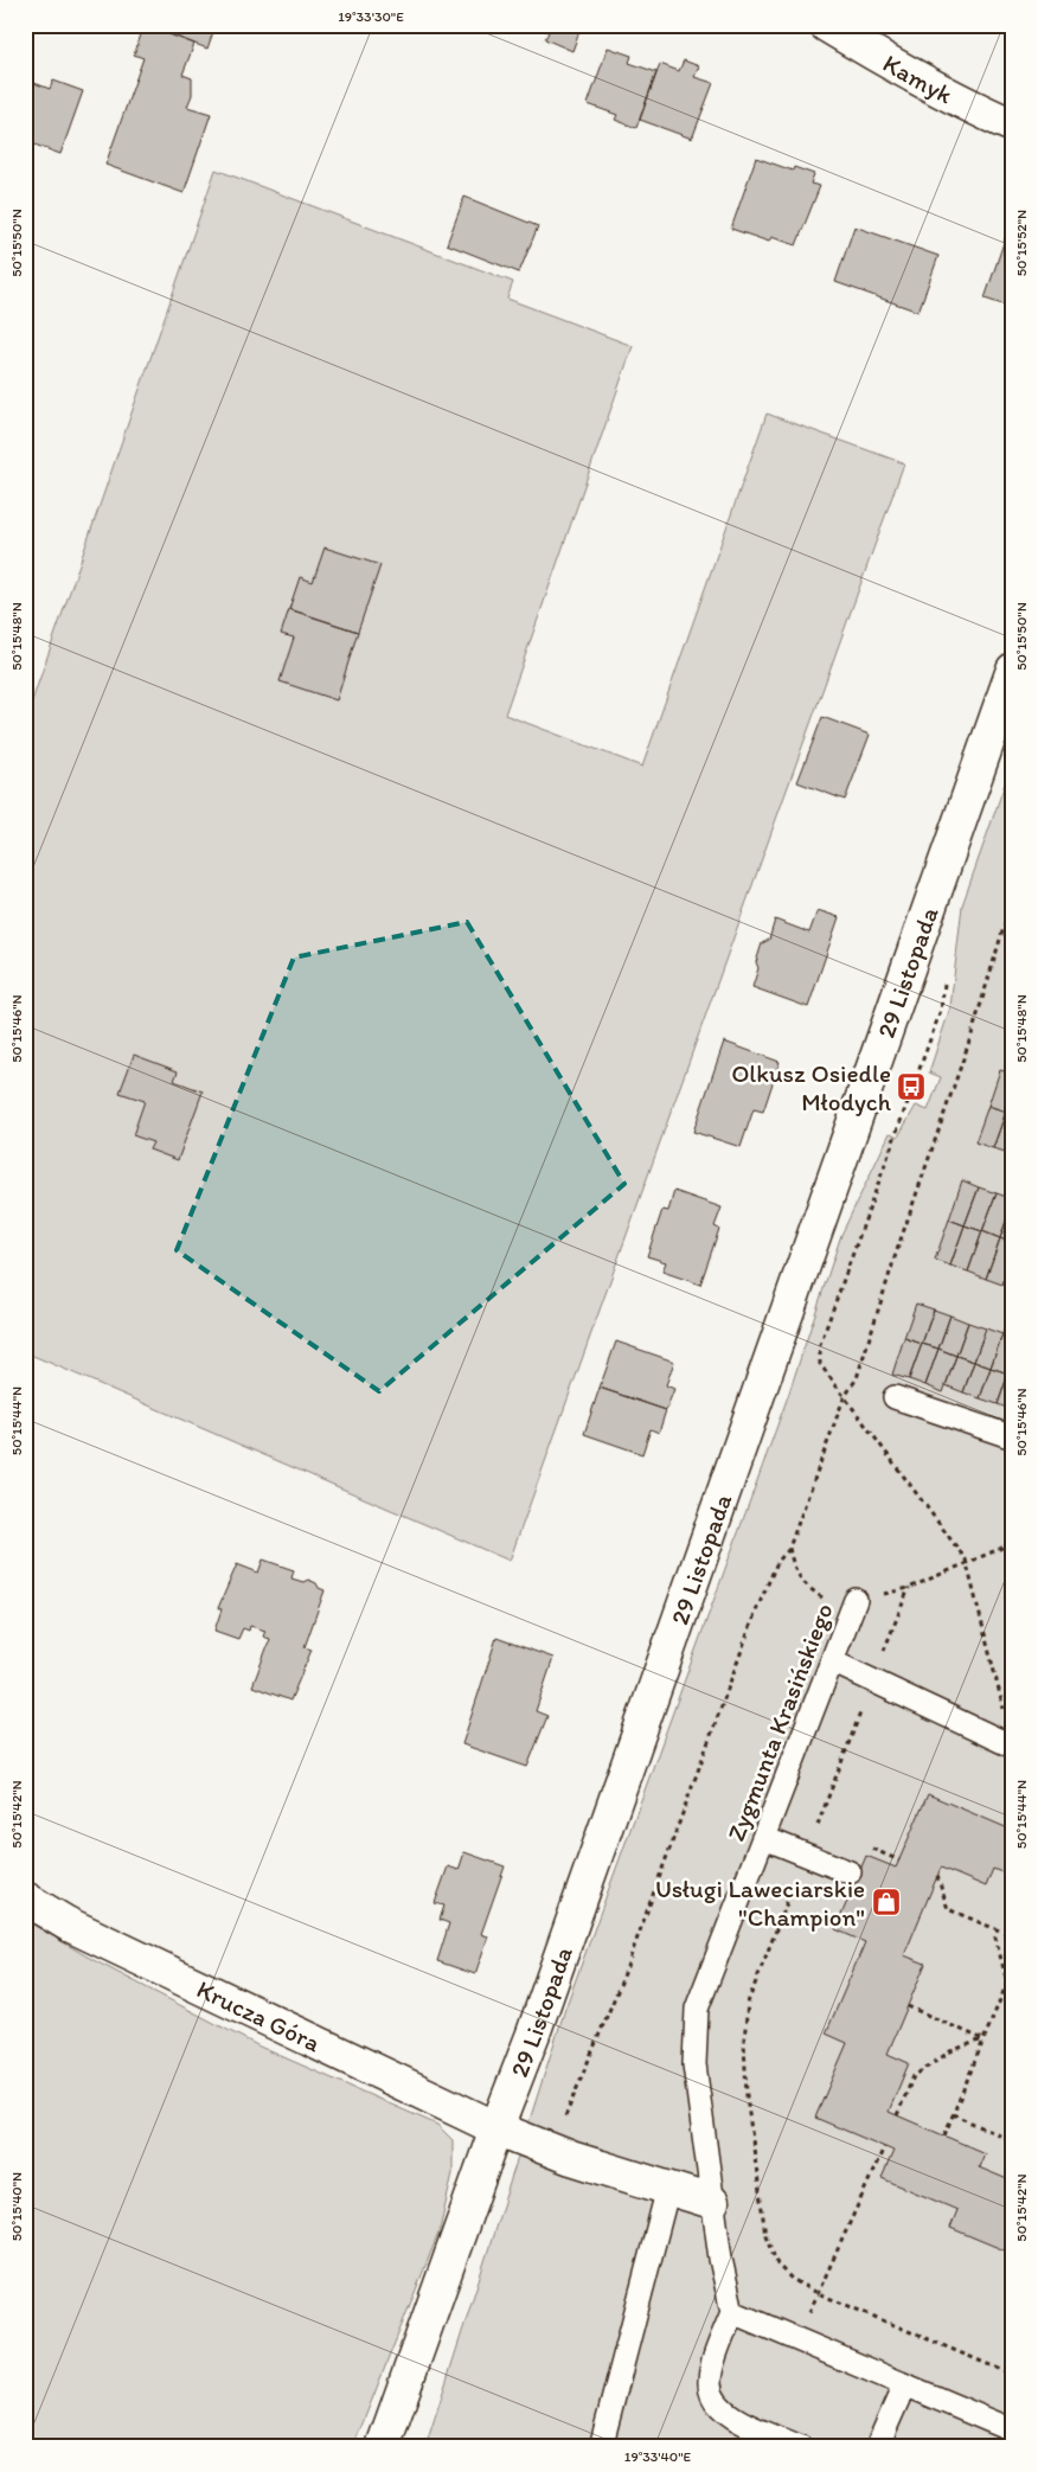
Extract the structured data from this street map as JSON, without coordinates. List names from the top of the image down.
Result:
{
  "streets": {
    "street": ["Kamyk", "29 Listopada", "Krucza Góra"],
    "lane": ["Zygmunta Krasińskiego"]
  },
  "crossings": [
    ["29 Listopada", "Krucza Góra"],
    ["Zygmunta Krasińskiego", "Krucza Góra"]
  ],
  "places": {
    "bus stop": ["Olkusz Osiedle Młodych"],
    "shop": ["Usługi Laweciarskie \"Champion\""]
  },
  "coordinates": [
    "19°33'30\"E",
    "50°15'50\"N",
    "50°15'52\"N",
    "50°15'48\"N",
    "50°15'46\"N",
    "50°15'44\"N",
    "50°15'42\"N",
    "50°15'40\"N",
    "19°33'40\"E"
  ]
}
